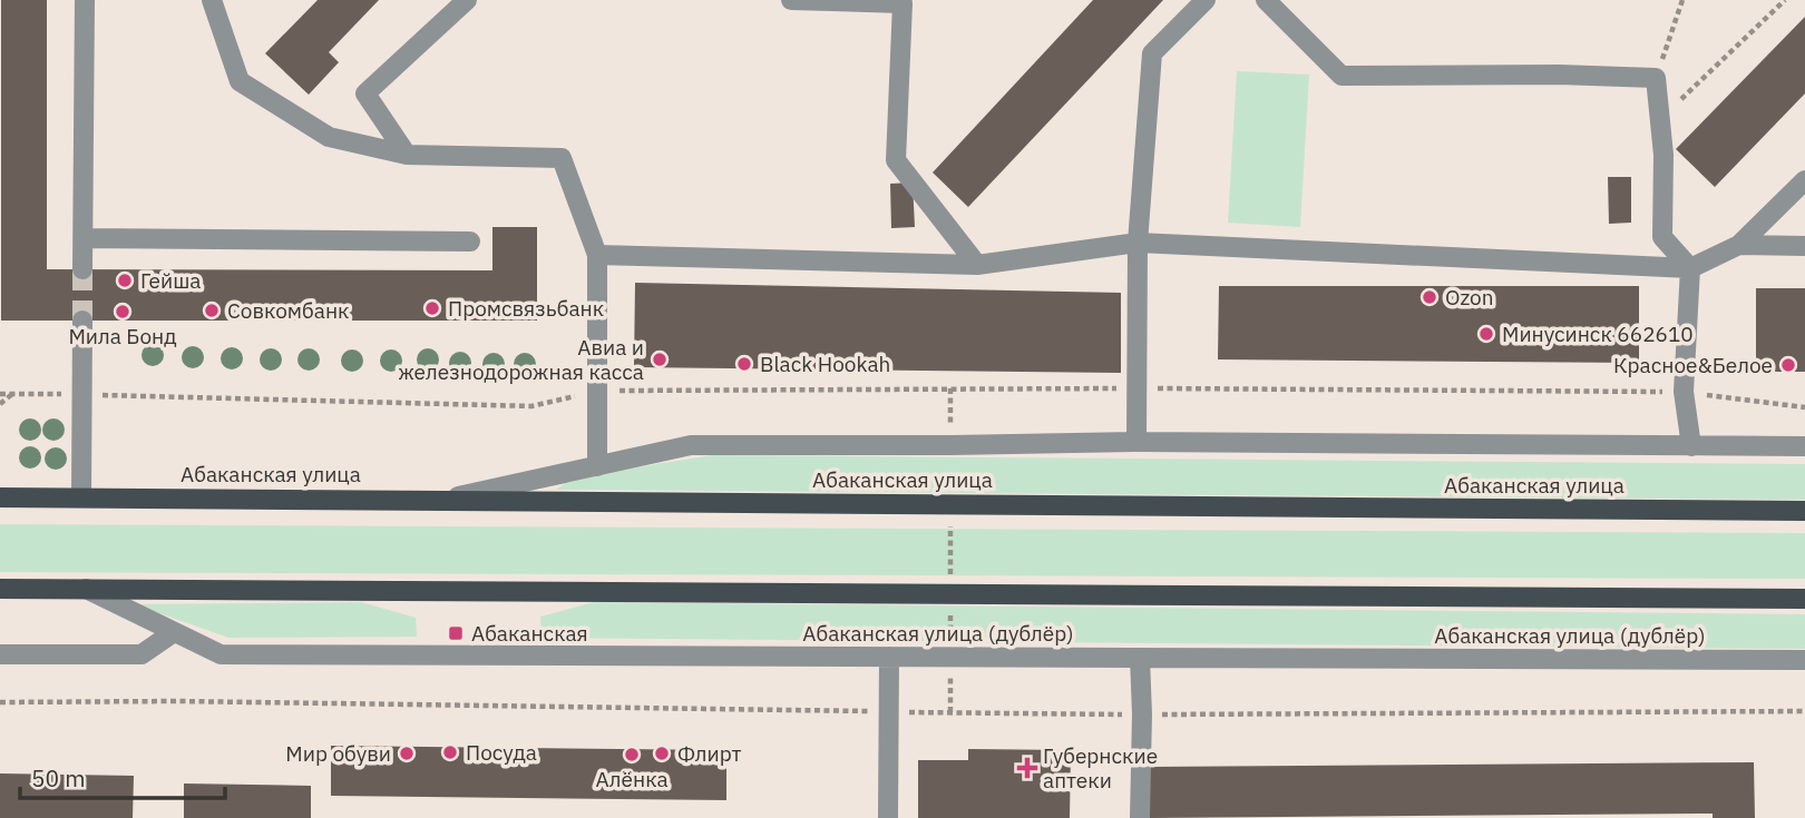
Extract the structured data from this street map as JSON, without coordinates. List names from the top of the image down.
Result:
{
  "streets": {
    "main road": ["Абаканская улица"],
    "street": ["Абаканская улица (дублёр)"]
  },
  "places": {
    "other": [
      "Гейша",
      "Ozon",
      "Промсвязьбанк",
      "Совкомбанк",
      "Мила Бонд",
      "Минусинск 662610",
      "Авиа и железнодорожная касса",
      "Black Hookah",
      "Красное&Белое",
      "Посуда",
      "Мир обуви",
      "Флирт",
      "Алёнка"
    ],
    "transit": ["Абаканская"],
    "health": ["Губернские аптеки"]
  },
  "scale_bar": "50 m"
}
